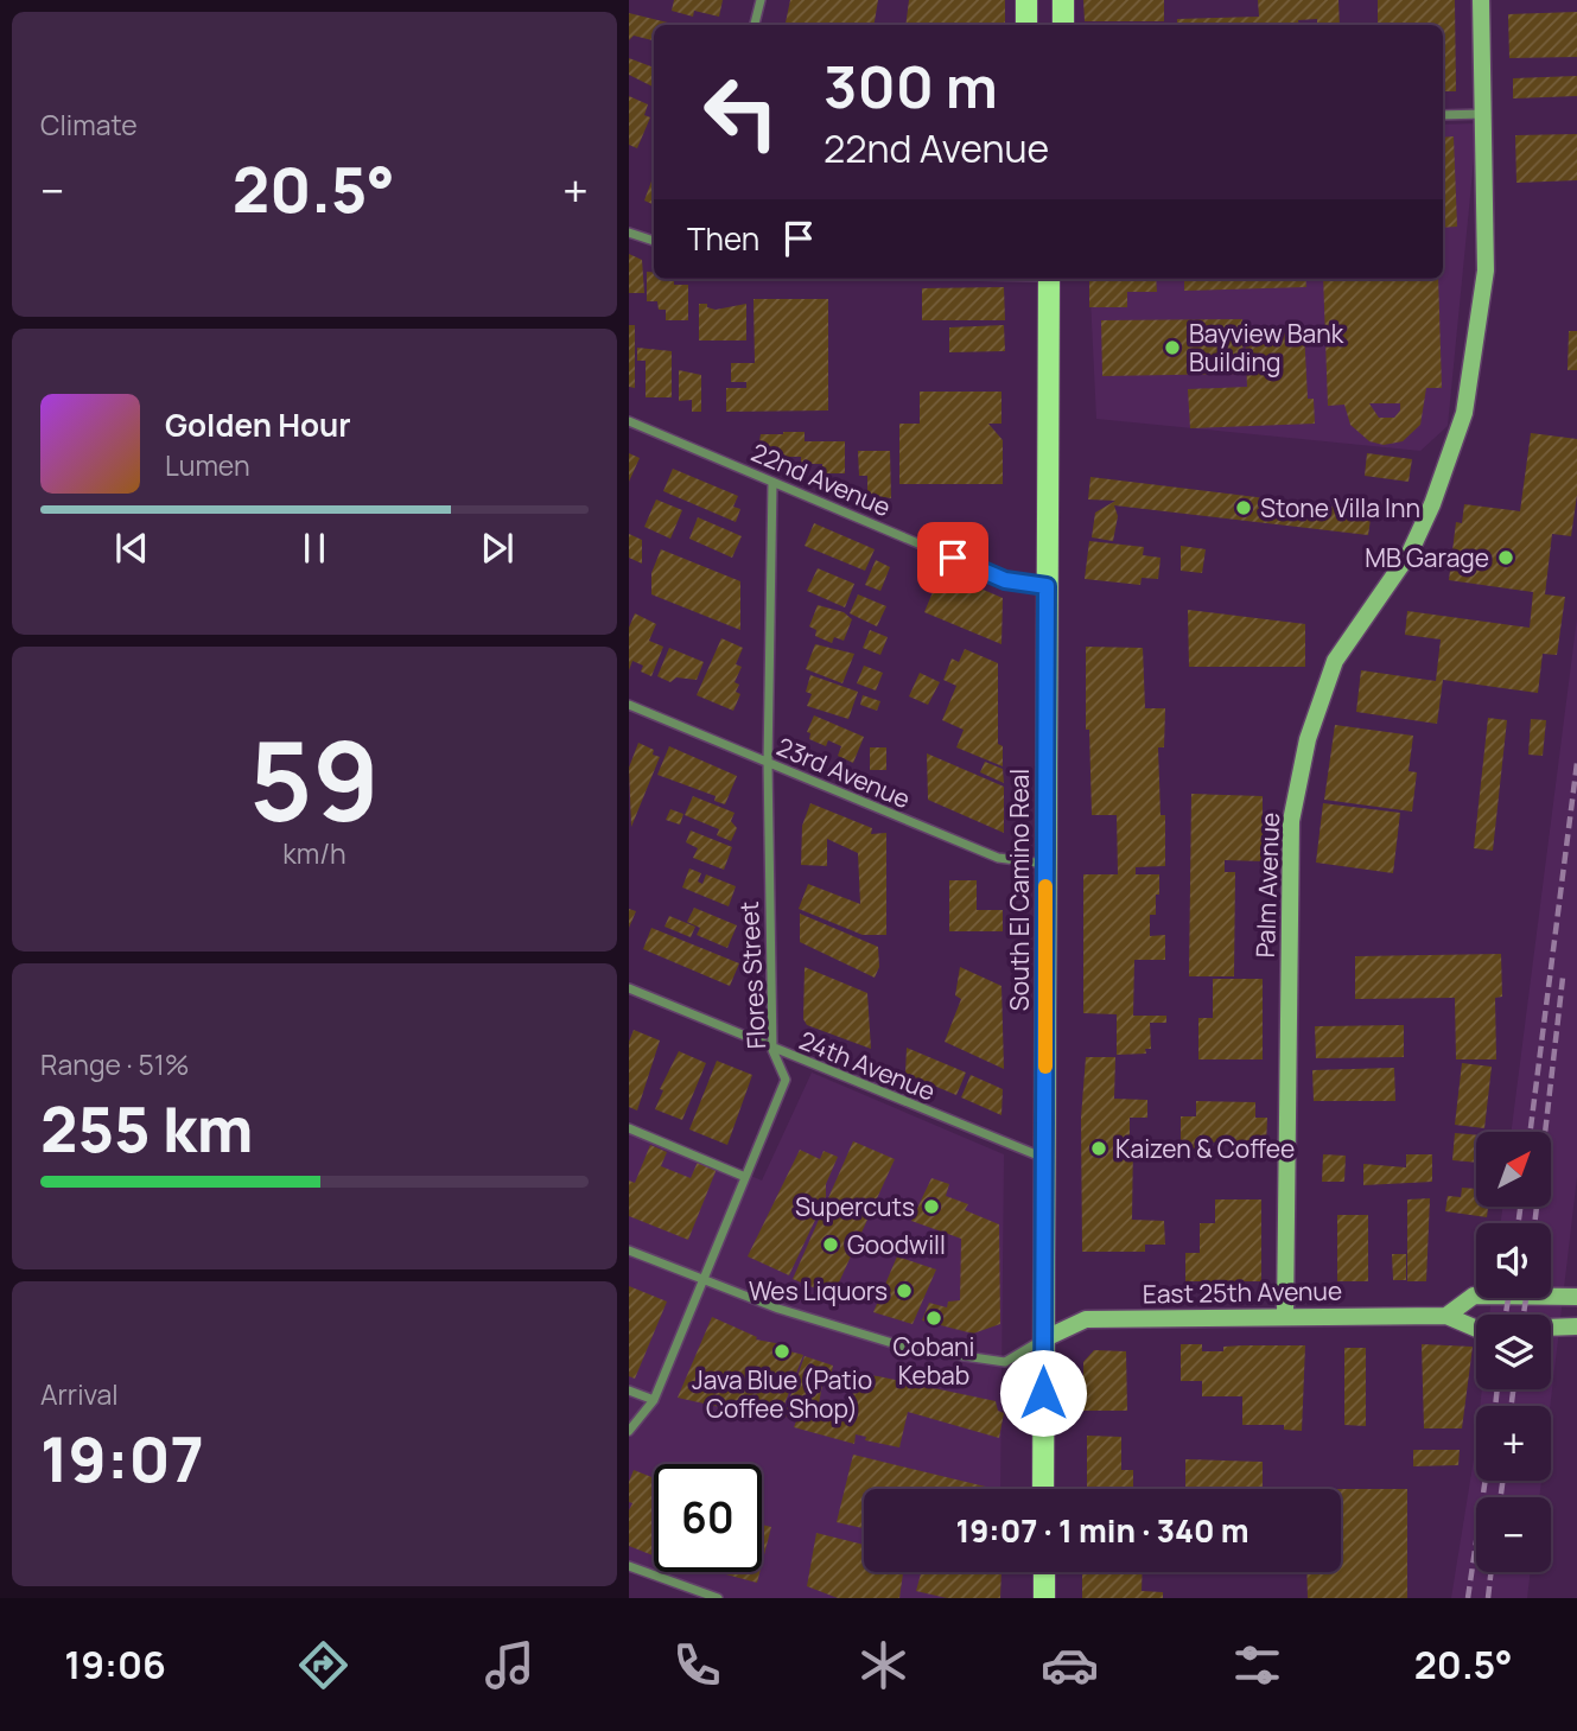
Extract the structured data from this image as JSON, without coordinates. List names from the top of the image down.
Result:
{
  "streets": {
    "main road": ["South El Camino Real"],
    "street": [
      "22nd Avenue",
      "23rd Avenue",
      "Palm Avenue",
      "Flores Street",
      "24th Avenue",
      "East 25th Avenue"
    ]
  },
  "crossings": [
    ["22nd Avenue", "South El Camino Real"],
    ["22nd Avenue", "Flores Street"],
    ["23rd Avenue", "South El Camino Real"],
    ["23rd Avenue", "Flores Street"],
    ["Palm Avenue", "East 25th Avenue"],
    ["South El Camino Real", "24th Avenue"],
    ["South El Camino Real", "East 25th Avenue"],
    ["Flores Street", "24th Avenue"]
  ],
  "places": [
    "Bayview Bank Building",
    "Stone Villa Inn",
    "MB Garage",
    "Kaizen & Coffee",
    "Supercuts",
    "Goodwill",
    "Wes Liquors",
    "Cobani Kebab",
    "Java Blue (Patio Coffee Shop)"
  ],
  "north": "top right",
  "page": {
    "tile": [
      "Climate",
      ["59", "km/h"],
      ["Range · 51%", "255 km"],
      ["Arrival", "19:07"]
    ],
    "turn": ["300 m", "22nd Avenue"],
    "heat": ["−", "20.5°", "+"],
    "then": "Then",
    "song": ["Golden Hour", "Lumen"],
    "map_buttons": ["+", "−"],
    "limit": "60",
    "trip": "19:07 · 1 min · 340 m",
    "tabs": ["19:06", "20.5°"]
  }
}
